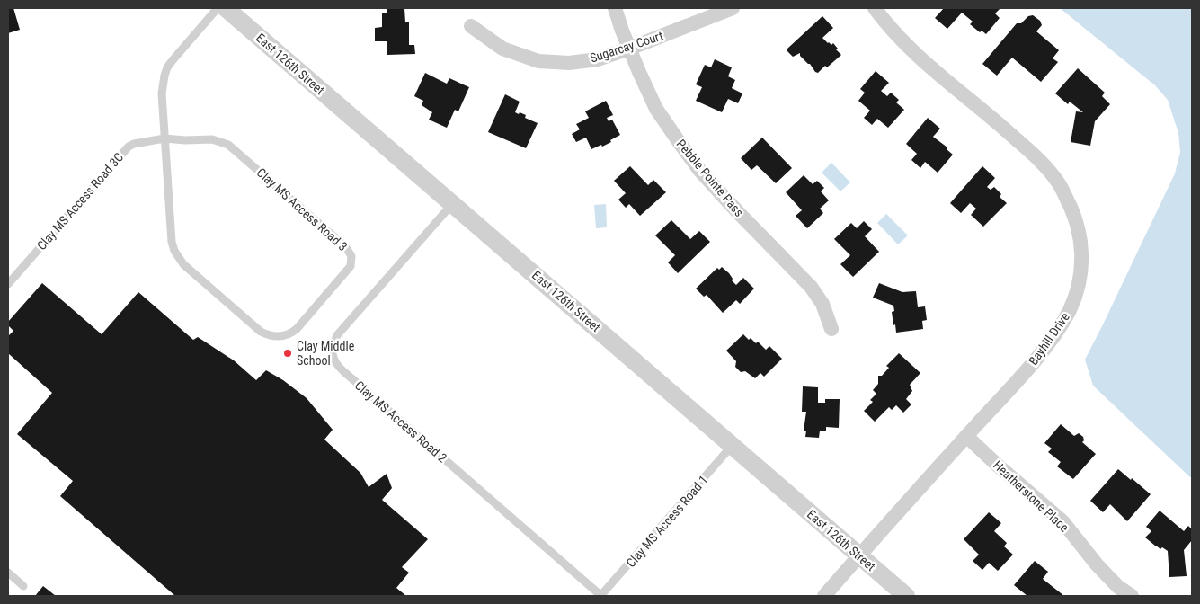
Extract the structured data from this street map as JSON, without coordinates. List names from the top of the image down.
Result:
{
  "streets": {
    "street": [
      "Sugarcay Court",
      "East 126th Street",
      "Pebble Pointe Pass",
      "Bayhill Drive",
      "Heatherstone Place"
    ],
    "lane": [
      "Clay MS Access Road 3C",
      "Clay MS Access Road 3",
      "Clay MS Access Road 2",
      "Clay MS Access Road 1"
    ]
  },
  "crossings": [
    ["Sugarcay Court", "Pebble Pointe Pass"],
    ["East 126th Street", "Bayhill Drive"],
    ["East 126th Street", "Clay MS Access Road 2"],
    ["East 126th Street", "Clay MS Access Road 1"],
    ["Clay MS Access Road 3C", "Clay MS Access Road 3"],
    ["Bayhill Drive", "Heatherstone Place"],
    ["Clay MS Access Road 2", "Clay MS Access Road 1"]
  ],
  "places": ["Clay Middle School"]
}
